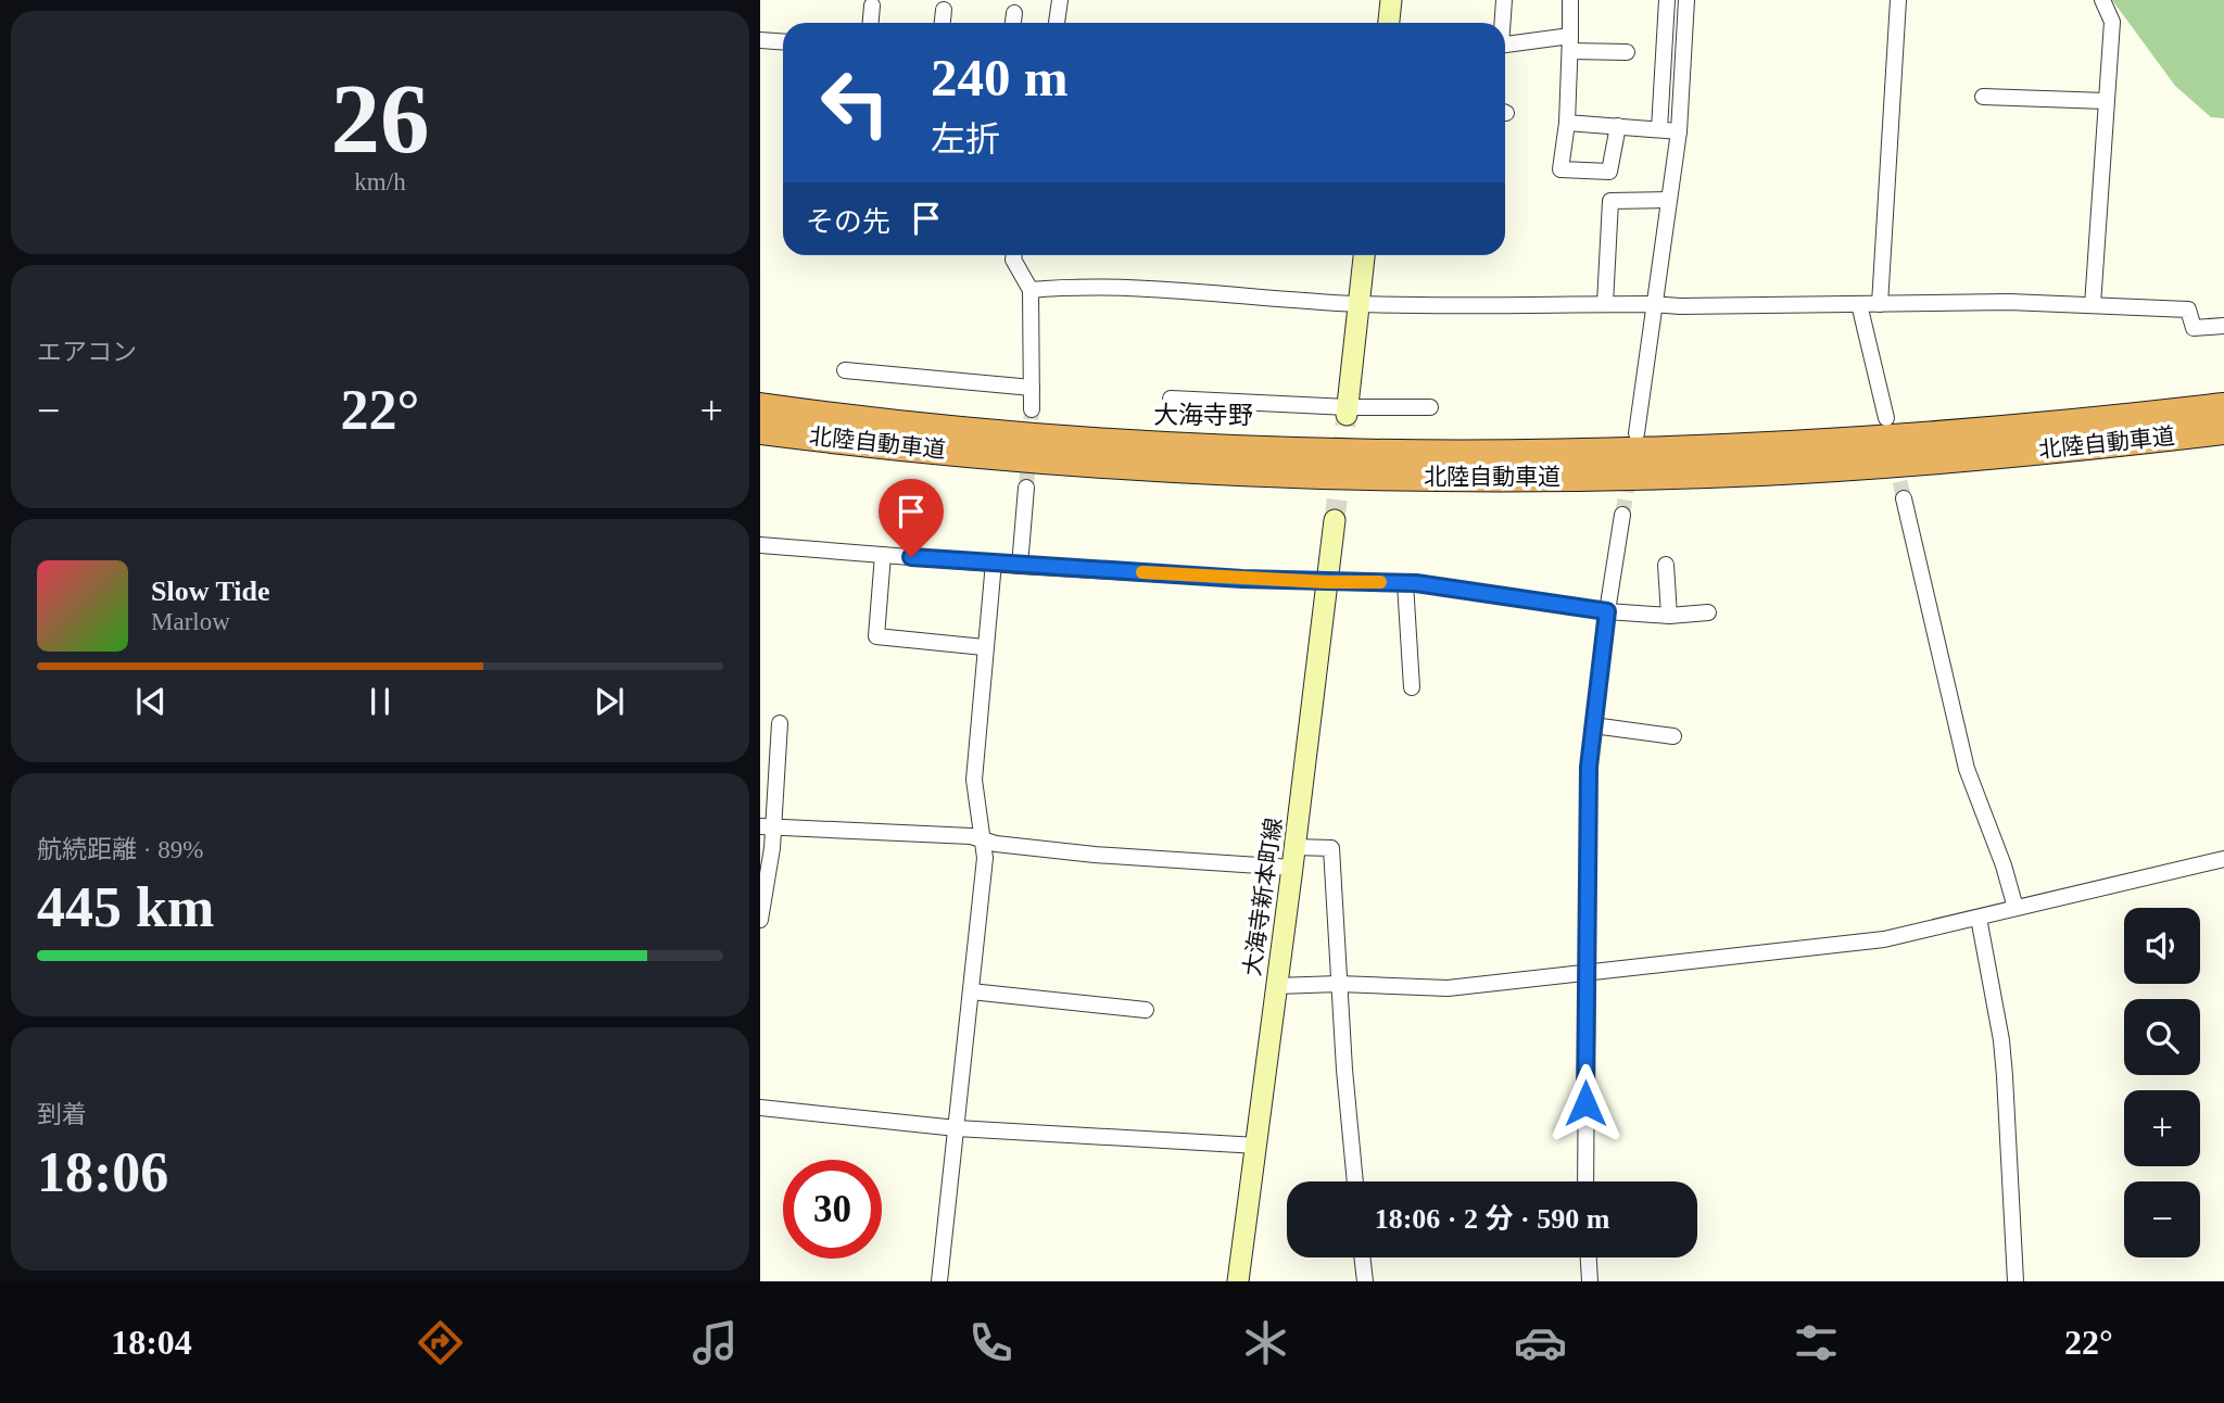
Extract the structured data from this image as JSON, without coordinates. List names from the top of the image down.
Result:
{
  "streets": {
    "highway": ["北陸自動車道"],
    "main road": ["大海寺新本町線"]
  },
  "districts": ["大海寺野"],
  "page": {
    "tile": [
      ["26", "km/h"],
      "エアコン",
      ["航続距離 · 89%", "445 km"],
      ["到着", "18:06"]
    ],
    "turn": ["240 m", "左折"],
    "then": "その先",
    "heat": ["−", "22°", "+"],
    "song": ["Slow Tide", "Marlow"],
    "map_buttons": ["+", "−"],
    "limit": "30",
    "trip": "18:06 · 2 分 · 590 m",
    "tabs": ["18:04", "22°"]
  }
}
